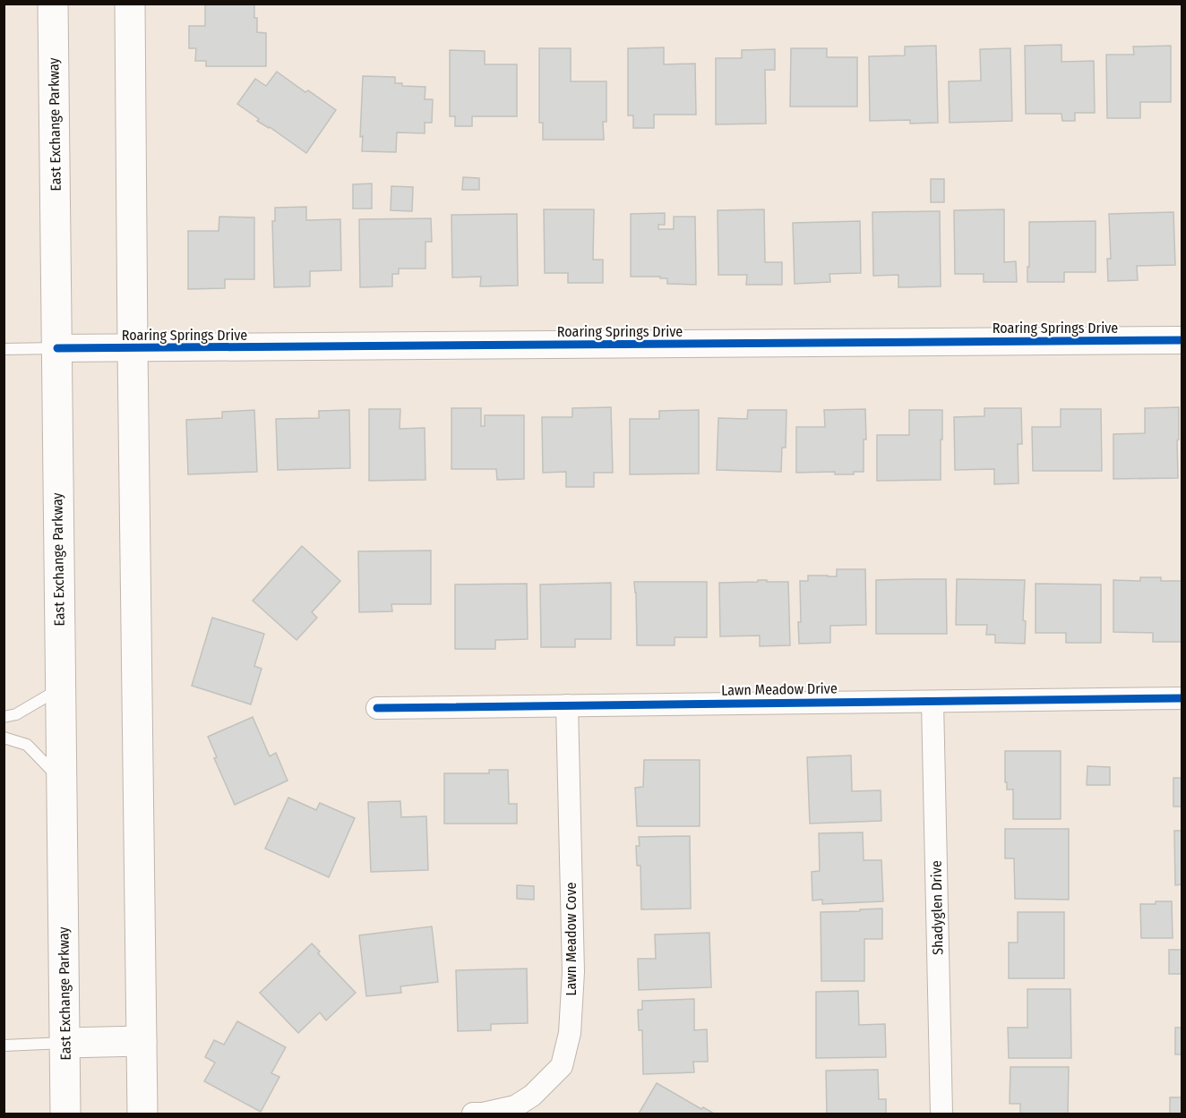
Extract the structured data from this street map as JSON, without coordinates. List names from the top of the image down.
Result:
{
  "streets": {
    "main road": ["East Exchange Parkway"],
    "street": [
      "Roaring Springs Drive",
      "Lawn Meadow Drive",
      "Shadyglen Drive",
      "Lawn Meadow Cove"
    ]
  },
  "crossings": [
    ["East Exchange Parkway", "Roaring Springs Drive"],
    ["Lawn Meadow Drive", "Shadyglen Drive"],
    ["Lawn Meadow Drive", "Lawn Meadow Cove"]
  ]
}
